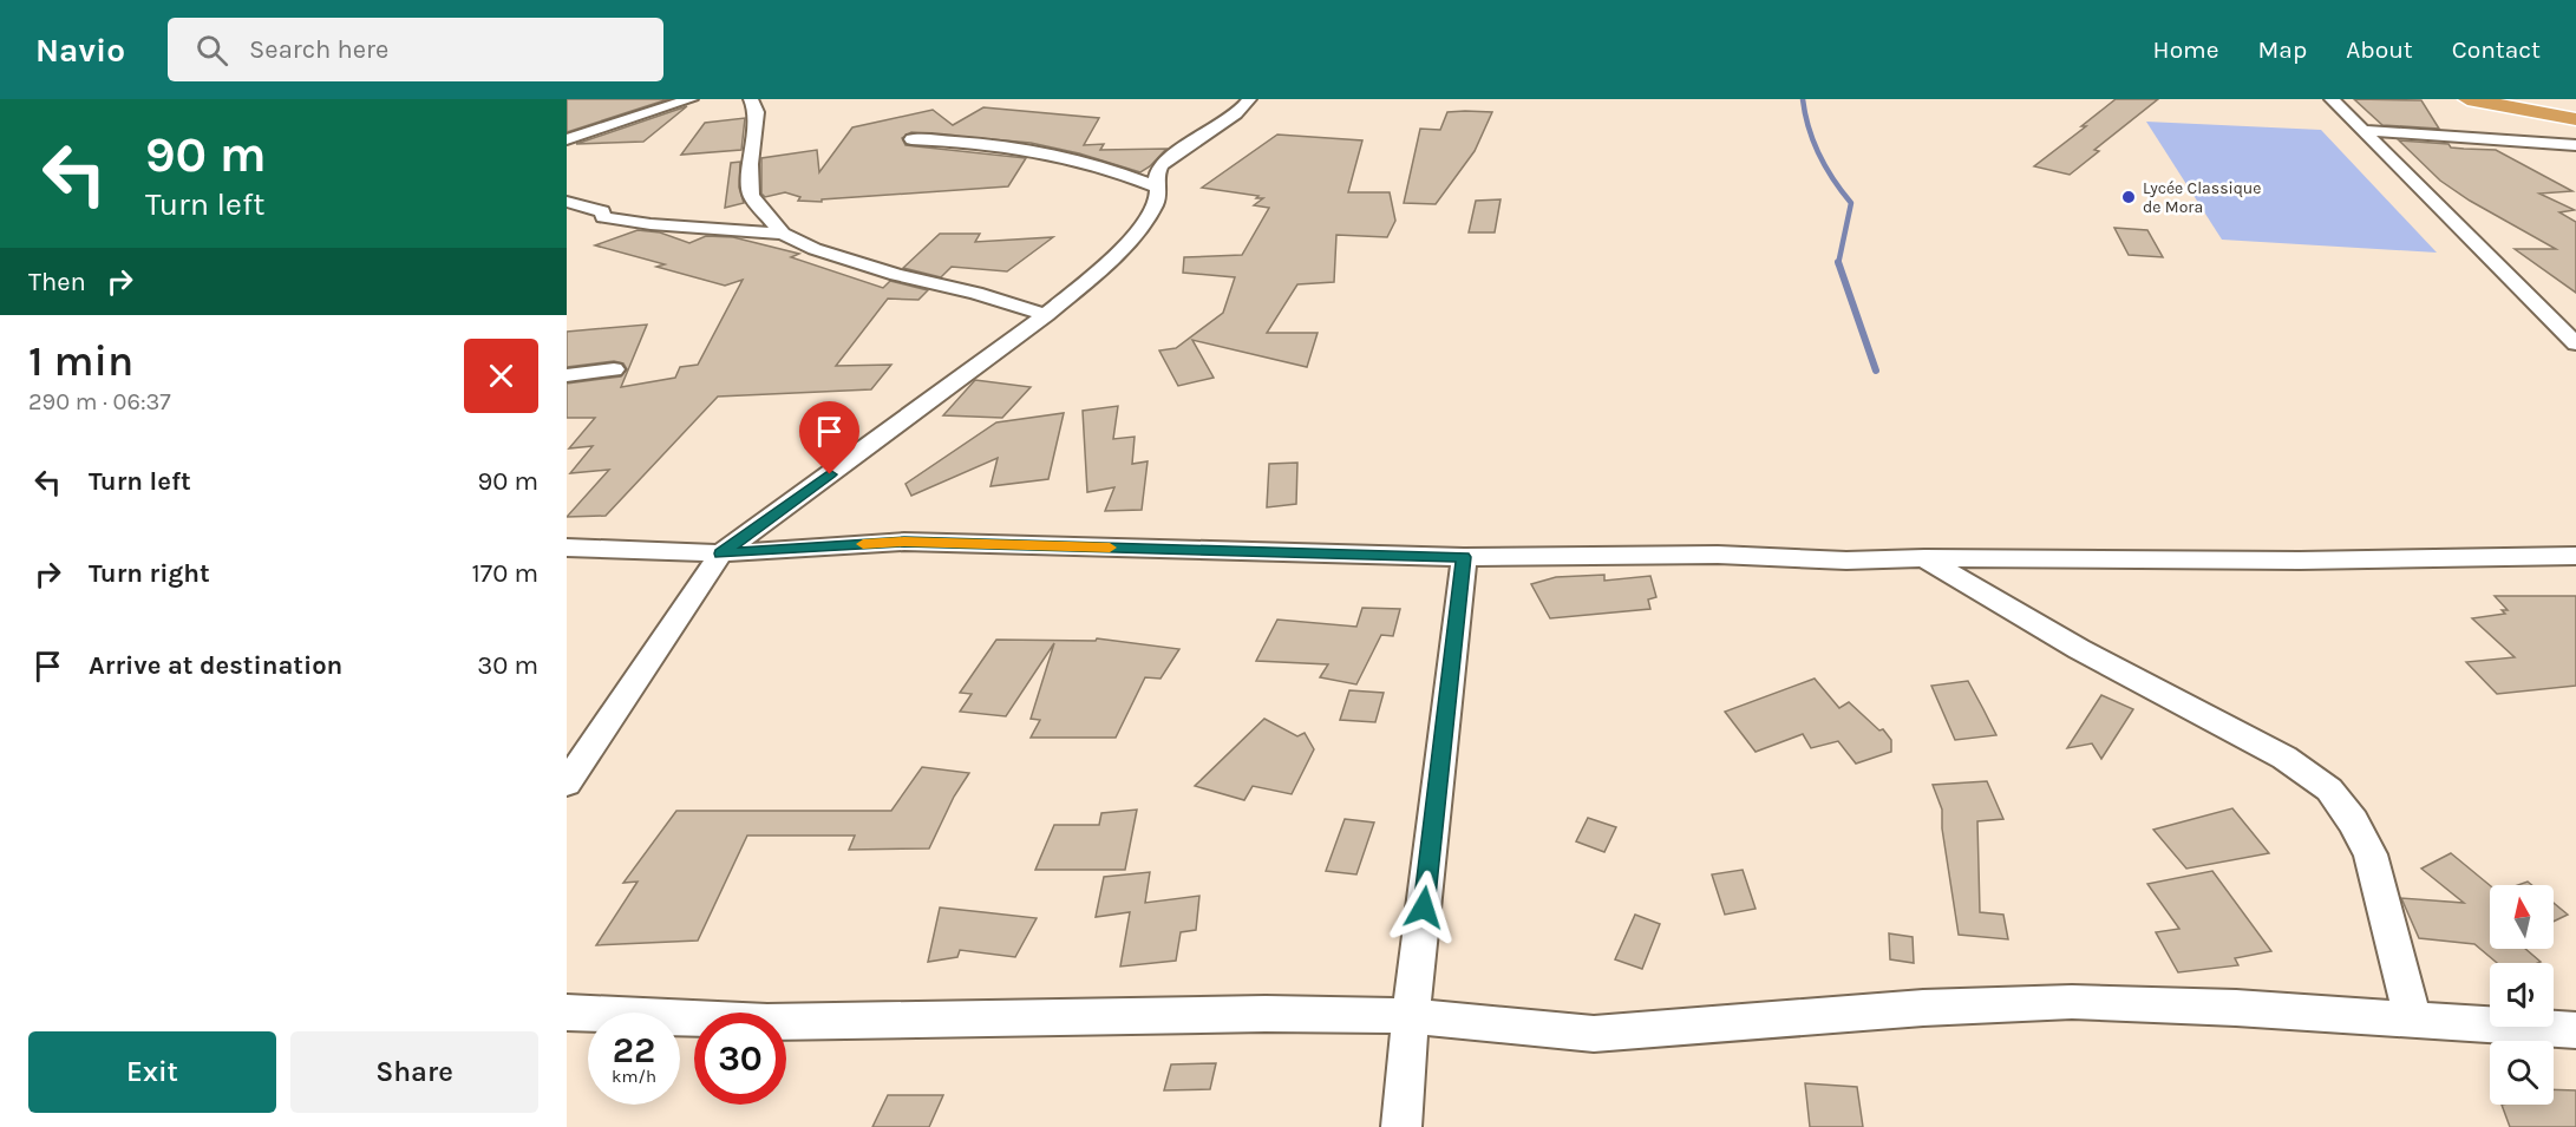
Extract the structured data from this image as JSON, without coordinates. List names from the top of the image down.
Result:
{
  "places": ["Lycée Classique de Mora"],
  "north": "top",
  "page": {
    "header": "Navio",
    "search": "Search here",
    "nav": [
      "Home",
      "Map",
      "About",
      "Contact"
    ],
    "turn": ["90 m", "Turn left"],
    "then": "Then",
    "heading": ["1 min", "290 m · 06:37"],
    "list": [
      {
        "name": "Turn left",
        "value": "90 m"
      },
      {
        "name": "Turn right",
        "value": "170 m"
      },
      {
        "name": "Arrive at destination",
        "value": "30 m"
      }
    ],
    "speed": "22 km/h",
    "limit": "30",
    "buttons": ["Exit", "Share"]
  }
}
